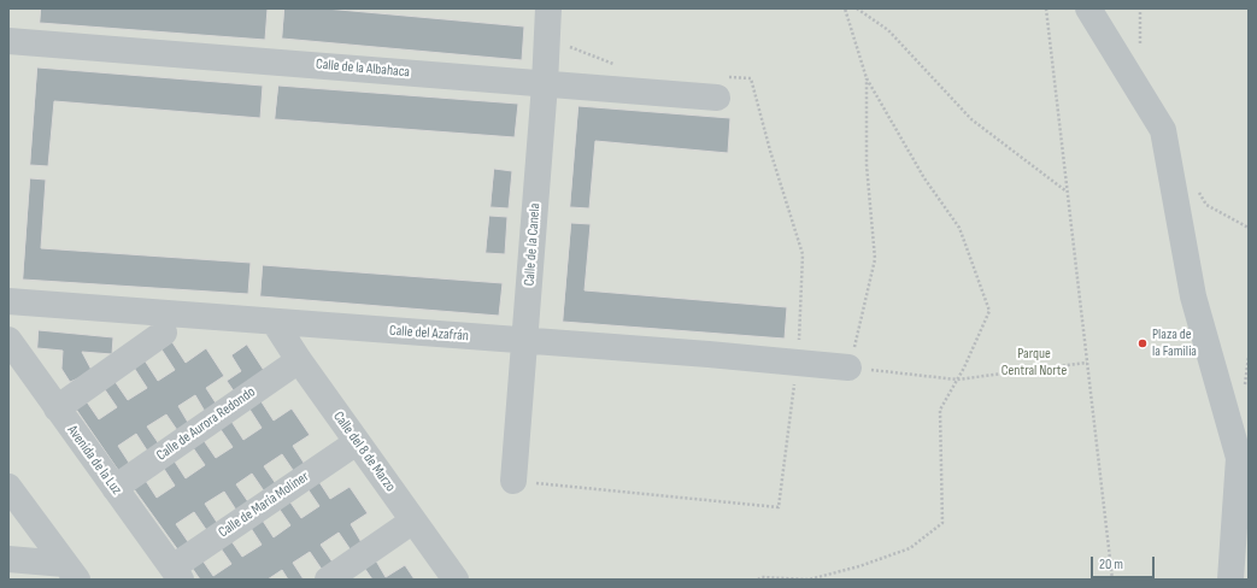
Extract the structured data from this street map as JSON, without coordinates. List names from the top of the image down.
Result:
{
  "streets": {
    "street": [
      "Calle de la Albahaca",
      "Calle de la Canela",
      "Calle del Azafrán",
      "Calle de Aurora Redondo",
      "Calle del 8 de Marzo",
      "Avenida de la Luz",
      "Calle de María Moliner"
    ]
  },
  "crossings": [
    ["Calle de la Albahaca", "Calle de la Canela"],
    ["Calle de la Canela", "Calle del Azafrán"],
    ["Calle del Azafrán", "Calle del 8 de Marzo"],
    ["Calle de Aurora Redondo", "Calle del 8 de Marzo"],
    ["Calle de Aurora Redondo", "Avenida de la Luz"],
    ["Calle del 8 de Marzo", "Calle de María Moliner"],
    ["Avenida de la Luz", "Calle de María Moliner"]
  ],
  "parks": ["Parque Central Norte"],
  "places": ["Plaza de la Familia"],
  "scale_bar": "20 m"
}
